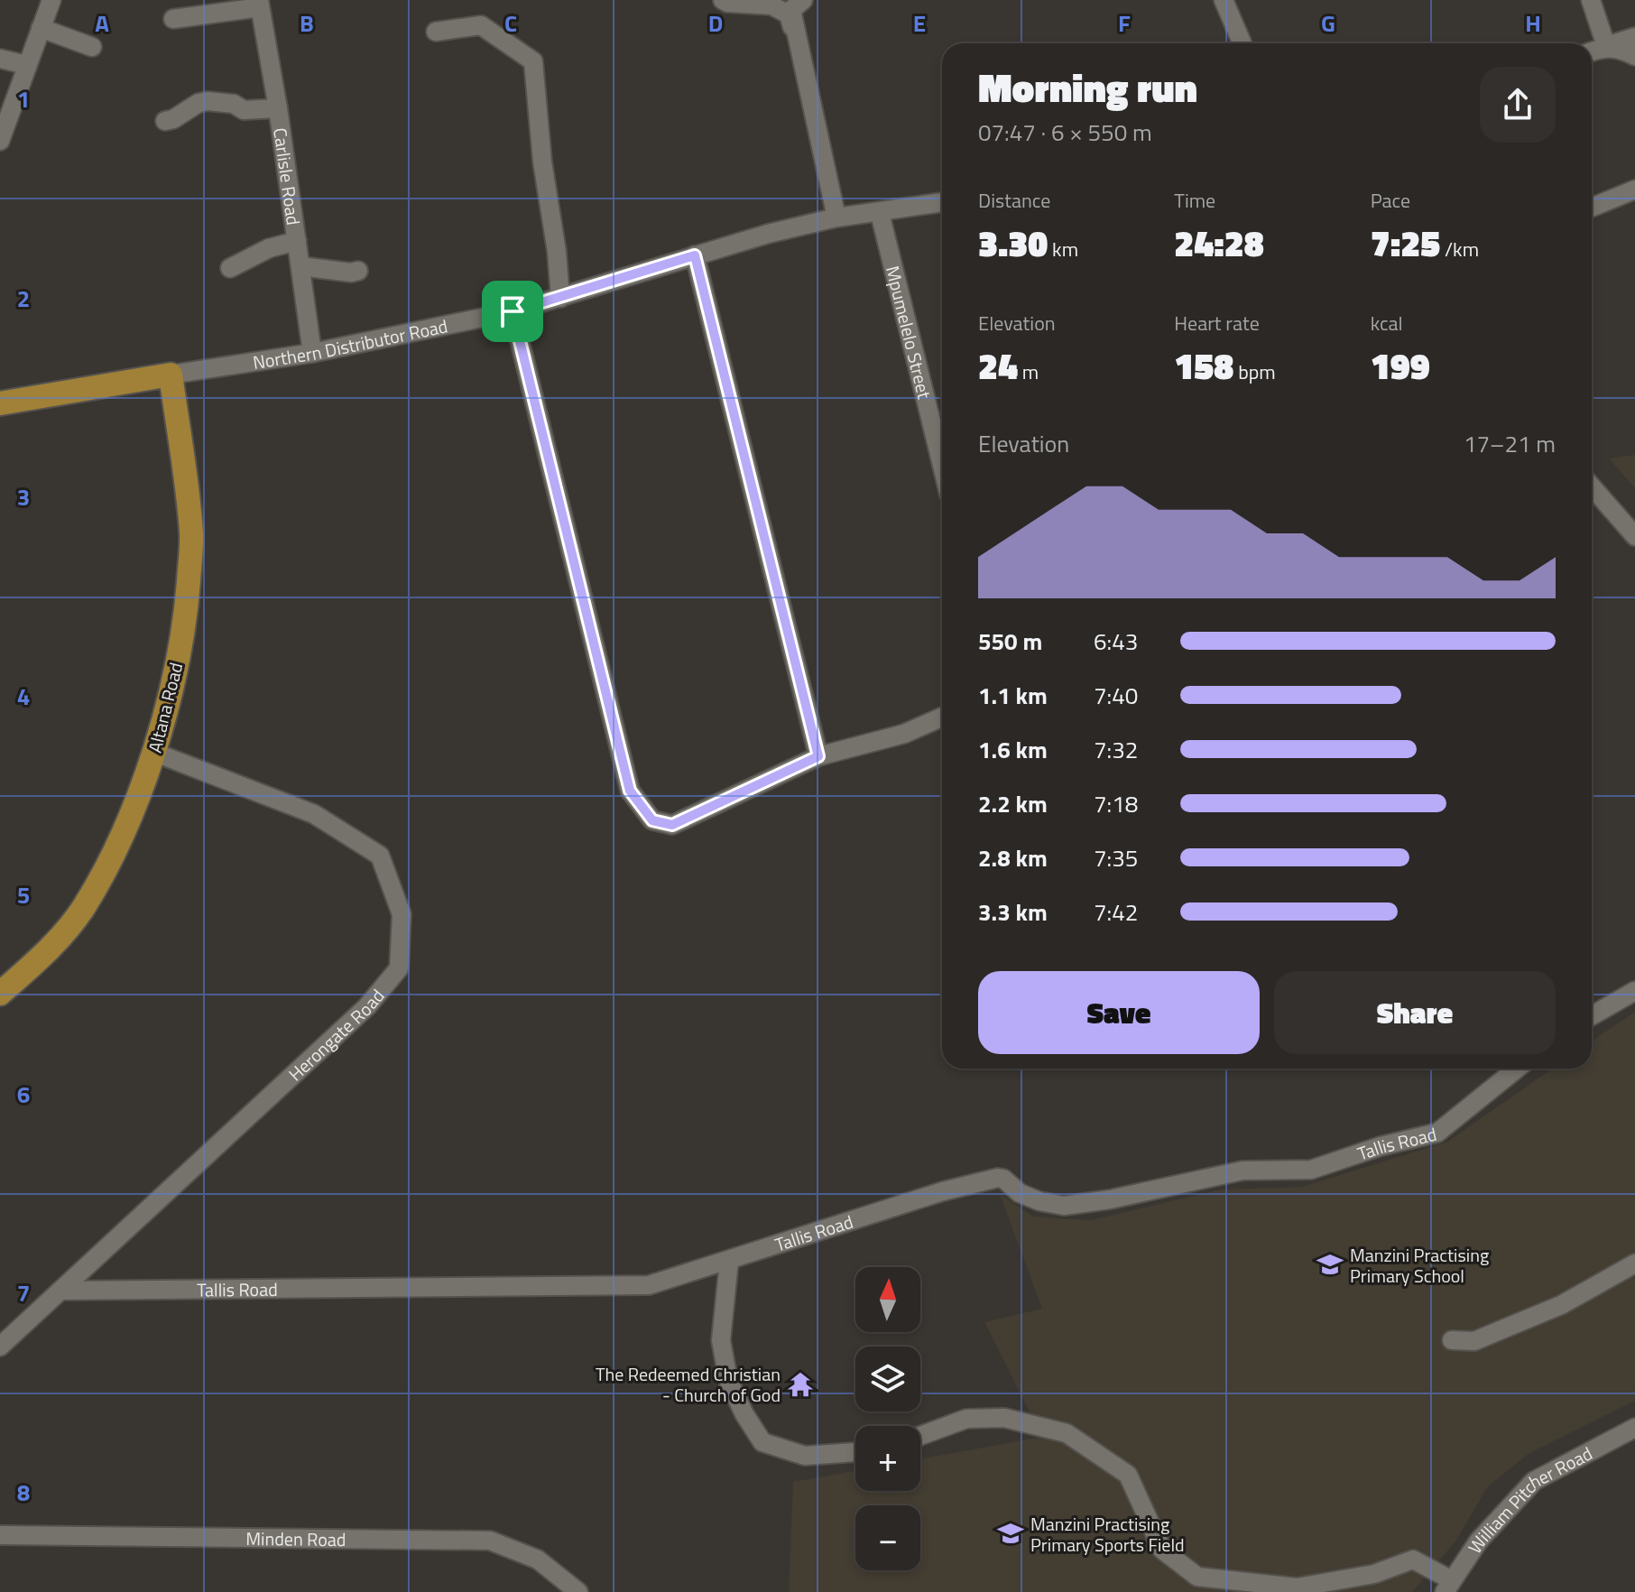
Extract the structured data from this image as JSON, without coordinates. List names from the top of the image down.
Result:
{
  "streets": {
    "main road": ["Altana Road"],
    "street": [
      "Carlisle Road",
      "Mpumelelo Street",
      "Northern Distributor Road",
      "Herongate Road",
      "Tallis Road",
      "William Pitcher Road",
      "Minden Road"
    ]
  },
  "crossings": [
    ["Carlisle Road", "Northern Distributor Road"],
    ["Mpumelelo Street", "Northern Distributor Road"],
    ["Northern Distributor Road", "Altana Road"],
    ["Altana Road", "Herongate Road"],
    ["Herongate Road", "Tallis Road"]
  ],
  "places": {
    "school or university": ["Manzini Practising Primary School", "Manzini Practising Primary Sports Field"],
    "temple": ["The Redeemed Christian - Church of God"]
  },
  "north": "top",
  "page": {
    "heading": ["Morning run", "07:47 · 6 × 550 m"],
    "stats": [
      ["Distance", "3.30 km"],
      ["Time", "24:28"],
      ["Pace", "7:25 /km"],
      ["Elevation", "24 m"],
      ["Heart rate", "158 bpm"],
      ["kcal", "199"]
    ],
    "chart": ["Elevation", "17–21 m"],
    "list": [
      {
        "name": "550 m",
        "note": "6:43"
      },
      {
        "name": "1.1 km",
        "note": "7:40"
      },
      {
        "name": "1.6 km",
        "note": "7:32"
      },
      {
        "name": "2.2 km",
        "note": "7:18"
      },
      {
        "name": "2.8 km",
        "note": "7:35"
      },
      {
        "name": "3.3 km",
        "note": "7:42"
      }
    ],
    "buttons": ["Save", "Share"],
    "map_buttons": ["+", "−"]
  },
  "grid": {
    "columns": [
      "A",
      "B",
      "C",
      "D",
      "E",
      "F",
      "G",
      "H"
    ],
    "rows": [
      "1",
      "2",
      "3",
      "4",
      "5",
      "6",
      "7",
      "8"
    ]
  }
}
